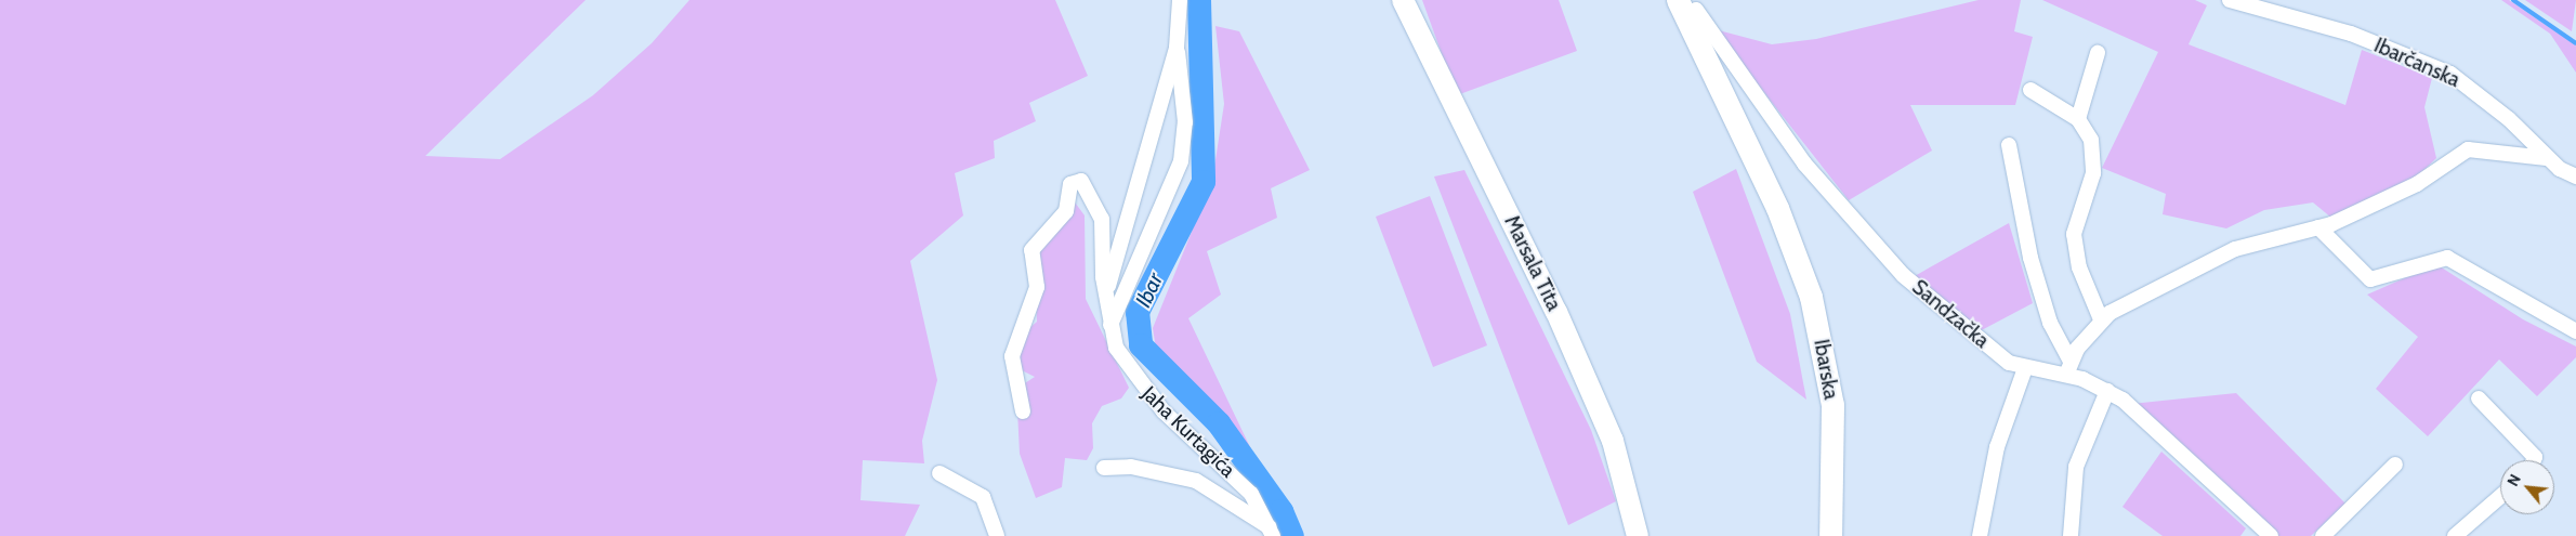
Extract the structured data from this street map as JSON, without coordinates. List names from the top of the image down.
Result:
{
  "streets": {
    "main road": ["Ibarska"],
    "street": [
      "Ibarčanska",
      "Marsala Tita",
      "Sandzačka",
      "Jaha Kurtagića"
    ]
  },
  "crossings": [
    ["Sandzačka", "Ibarska"]
  ],
  "water": ["Ibar"],
  "north": "top left"
}
